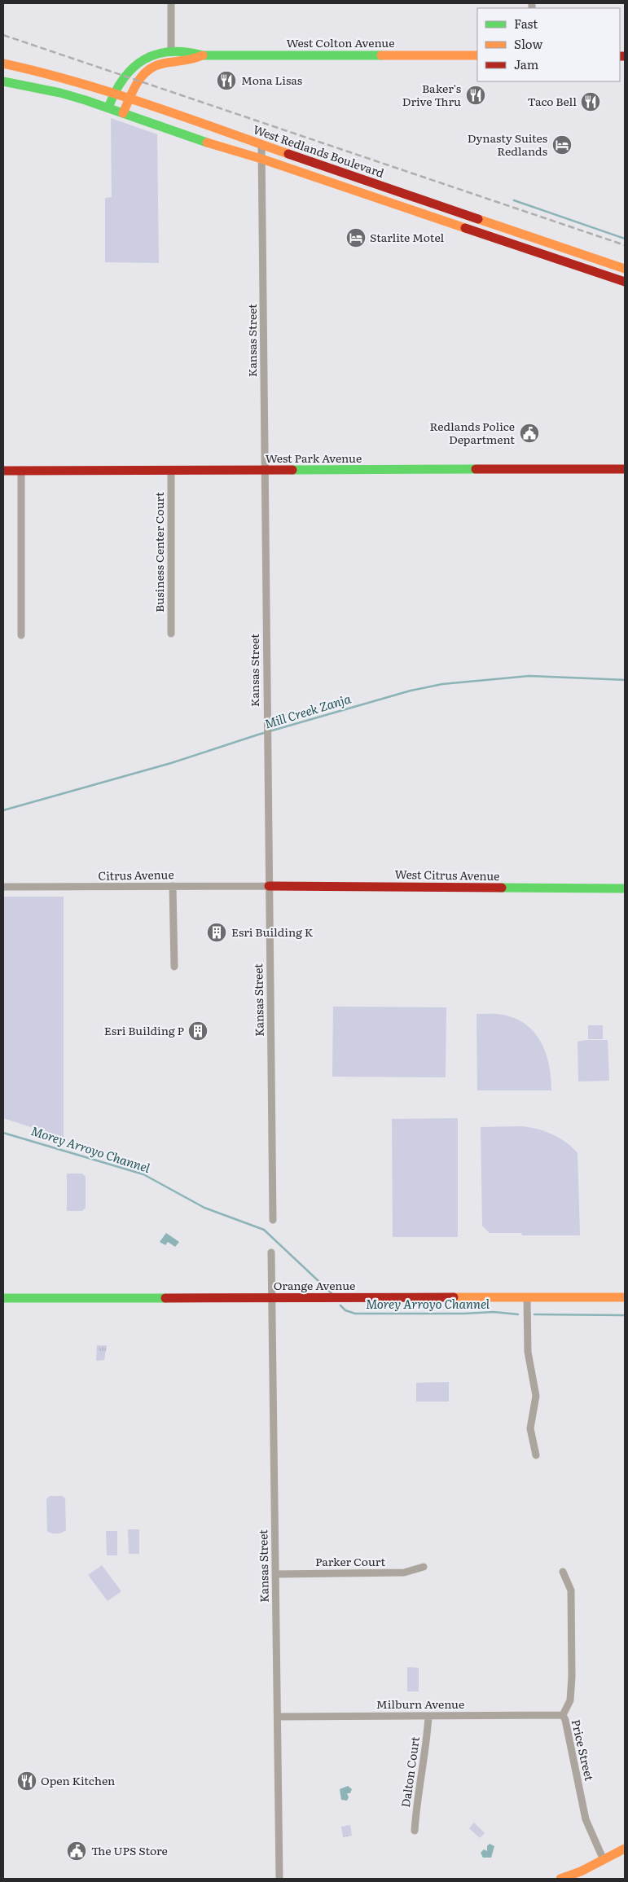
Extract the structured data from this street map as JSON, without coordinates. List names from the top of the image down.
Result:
{
  "streets": {
    "main road": [
      "West Colton Avenue",
      "West Redlands Boulevard",
      "West Park Avenue",
      "West Citrus Avenue",
      "Orange Avenue"
    ],
    "street": [
      "Kansas Street",
      "Business Center Court",
      "Citrus Avenue",
      "Parker Court",
      "Milburn Avenue",
      "Price Street",
      "Dalton Court"
    ]
  },
  "crossings": [
    ["West Colton Avenue", "West Redlands Boulevard"],
    ["West Redlands Boulevard", "Kansas Street"],
    ["Kansas Street", "West Park Avenue"],
    ["Kansas Street", "Citrus Avenue"],
    ["Kansas Street", "West Citrus Avenue"],
    ["Kansas Street", "Orange Avenue"],
    ["Kansas Street", "Parker Court"],
    ["Kansas Street", "Milburn Avenue"],
    ["West Park Avenue", "Business Center Court"],
    ["Citrus Avenue", "West Citrus Avenue"],
    ["Milburn Avenue", "Price Street"],
    ["Milburn Avenue", "Dalton Court"]
  ],
  "water": ["Mill Creek Zanja", "Morey Arroyo Channel"],
  "places": {
    "restaurant": [
      "Mona Lisas",
      "Baker's Drive Thru",
      "Taco Bell",
      "Open Kitchen"
    ],
    "hotel": ["Dynasty Suites Redlands", "Starlite Motel"],
    "public building": ["Redlands Police Department", "The UPS Store"],
    "building": ["Esri Building K", "Esri Building P"]
  },
  "legend": ["Fast", "Slow", "Jam"]
}
